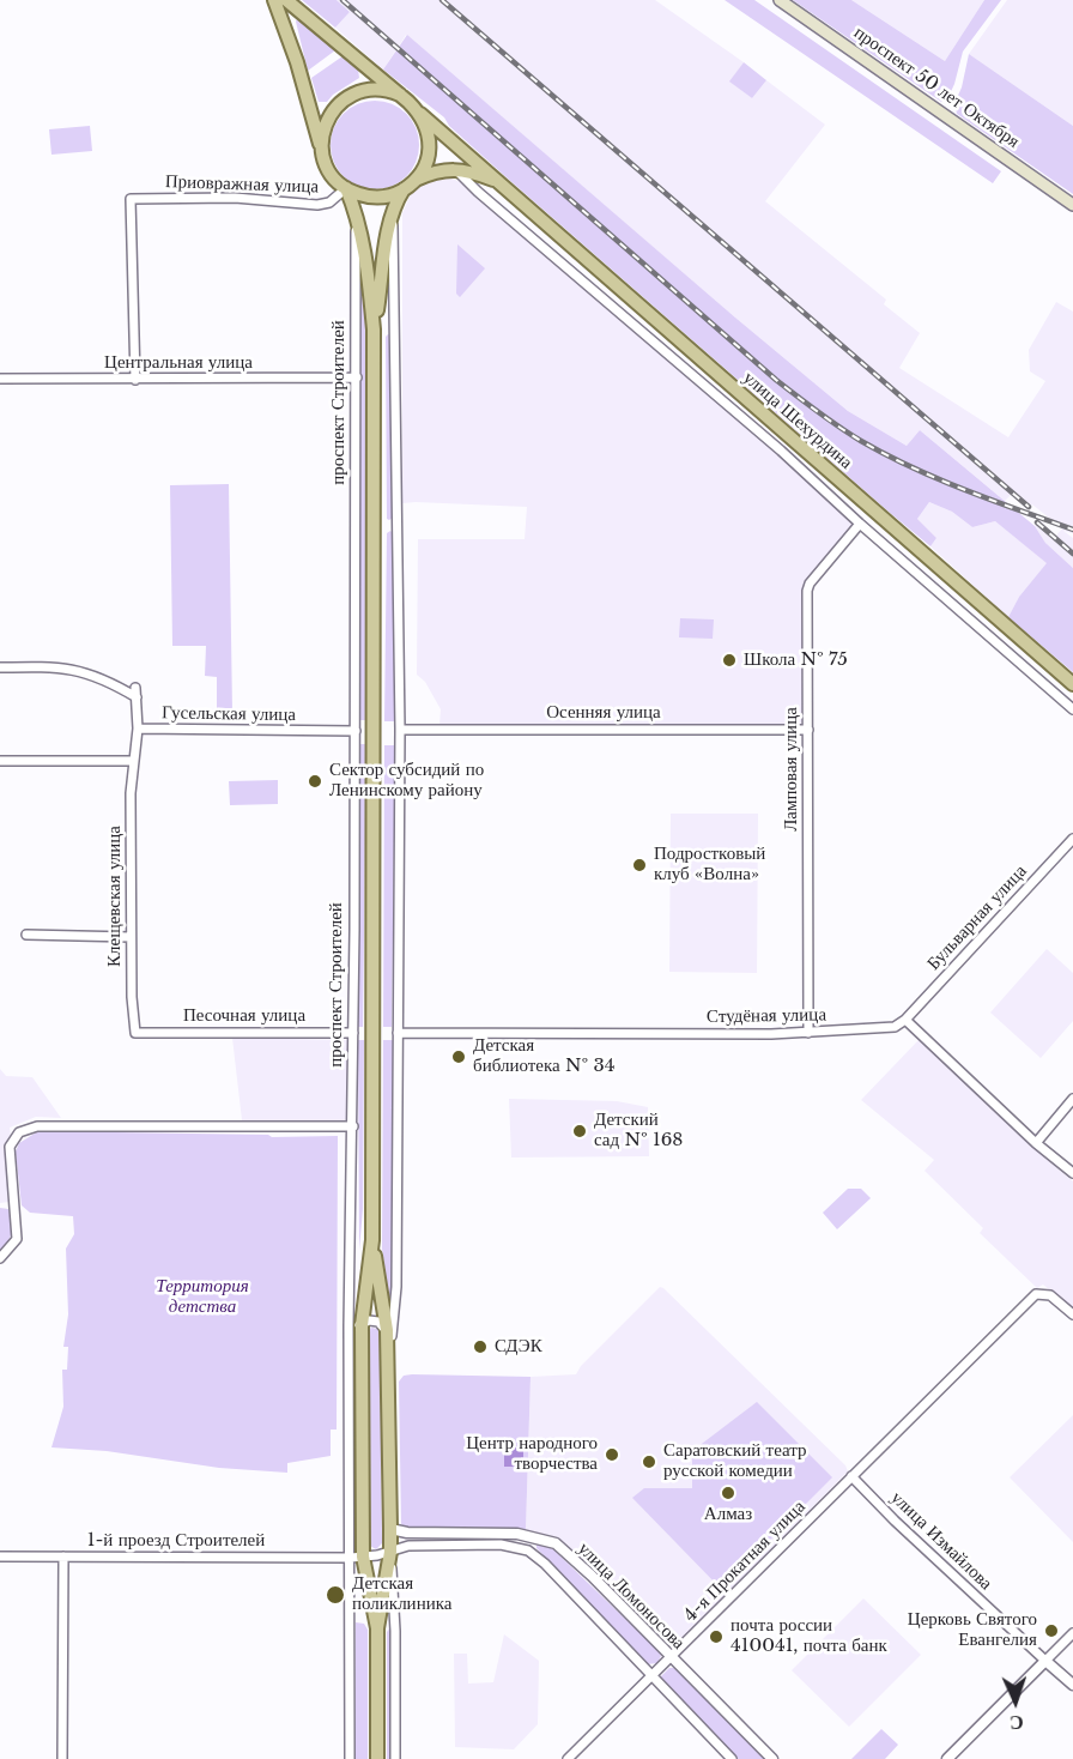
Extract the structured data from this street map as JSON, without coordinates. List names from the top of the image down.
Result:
{
  "streets": {
    "main road": ["проспект 50 лет Октября", "проспект Строителей", "улица Шехурдина"],
    "street": [
      "Приовражная улица",
      "Центральная улица",
      "Осенняя улица",
      "Гусельская улица",
      "Ламповая улица",
      "Клещевская улица",
      "Бульварная улица",
      "Песочная улица",
      "Студёная улица",
      "1-й проезд Строителей",
      "улица Измайлова",
      "4-я Прокатная улица",
      "улица Ломоносова"
    ]
  },
  "crossings": [
    ["Приовражная улица", "Центральная улица"],
    ["Приовражная улица", "проспект Строителей"],
    ["Приовражная улица", "улица Шехурдина"],
    ["Центральная улица", "проспект Строителей"],
    ["проспект Строителей", "улица Шехурдина"],
    ["проспект Строителей", "Осенняя улица"],
    ["проспект Строителей", "Гусельская улица"],
    ["проспект Строителей", "Песочная улица"],
    ["проспект Строителей", "Студёная улица"],
    ["проспект Строителей", "1-й проезд Строителей"],
    ["проспект Строителей", "улица Ломоносова"],
    ["Осенняя улица", "Ламповая улица"],
    ["Гусельская улица", "Клещевская улица"],
    ["Ламповая улица", "Студёная улица"],
    ["Клещевская улица", "Песочная улица"],
    ["Бульварная улица", "Студёная улица"],
    ["улица Измайлова", "4-я Прокатная улица"],
    ["4-я Прокатная улица", "улица Ломоносова"]
  ],
  "parks": ["Территория детства"],
  "places": [
    "Школа № 75",
    "Сектор субсидий по Ленинскому району",
    "Подростковый клуб «Волна»",
    "Детская библиотека № 34",
    "Детский сад № 168",
    "СДЭК",
    "Центр народного творчества",
    "Саратовский театр русской комедии",
    "Алмаз",
    "Детская поликлиника",
    "Церковь Святого Евангелия",
    "почта россии 410041, почта банк"
  ],
  "north": "bottom"
}
